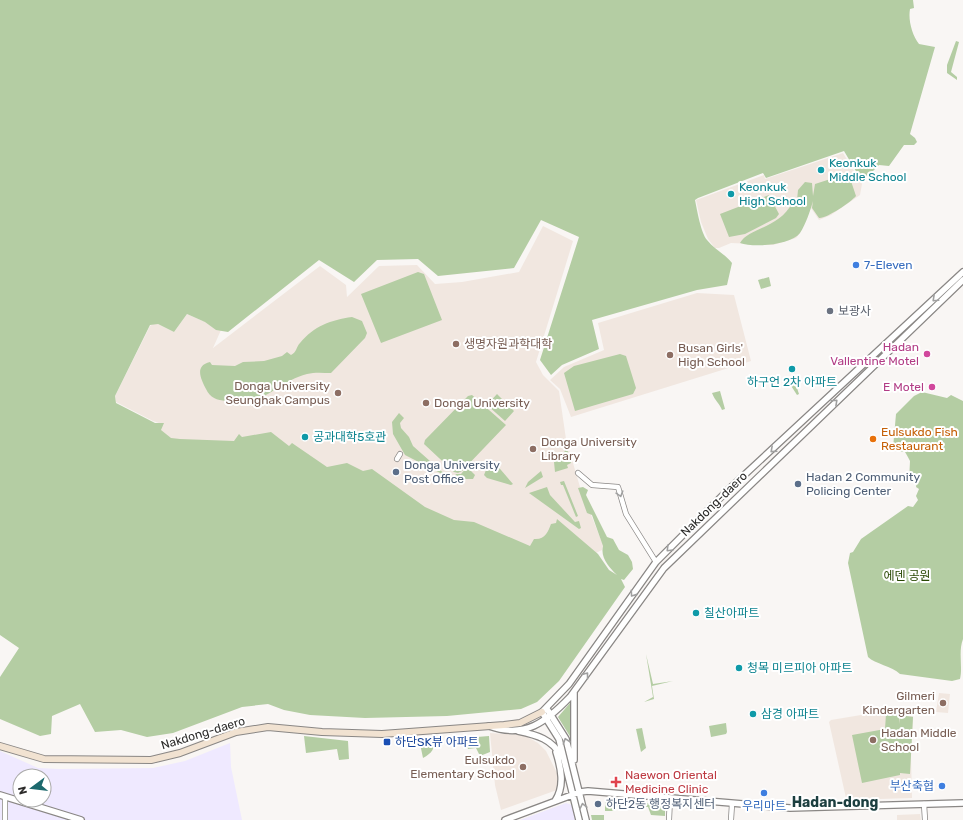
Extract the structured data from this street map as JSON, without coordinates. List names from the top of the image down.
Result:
{
  "streets": {
    "main road": ["Nakdong-daero"]
  },
  "districts": ["Hadan-dong"],
  "parks": ["에덴 공원"],
  "places": {
    "other": [
      "Keonkuk Middle School",
      "Keonkuk High School",
      "7-Eleven",
      "보광사",
      "생명자원과학대학",
      "Hadan Vallentine Motel",
      "Busan Girls' High School",
      "하구언 2차 아파트",
      "E Motel",
      "Donga University Seunghak Campus",
      "Donga University",
      "공과대학5호관",
      "Eulsukdo Fish Restaurant",
      "Donga University Library",
      "Donga University Post Office",
      "Hadan 2 Community Policing Center",
      "칠산아파트",
      "청목 미르피아 아파트",
      "Gilmeri Kindergarten",
      "삼경 아파트",
      "Hadan Middle School",
      "Eulsukdo Elementary School",
      "부산축협",
      "우리마트",
      "하단2동 행정복지센터"
    ],
    "transit": ["하단SK뷰 아파트"],
    "health": ["Naewon Oriental Medicine Clinic"]
  },
  "north": "left"
}
